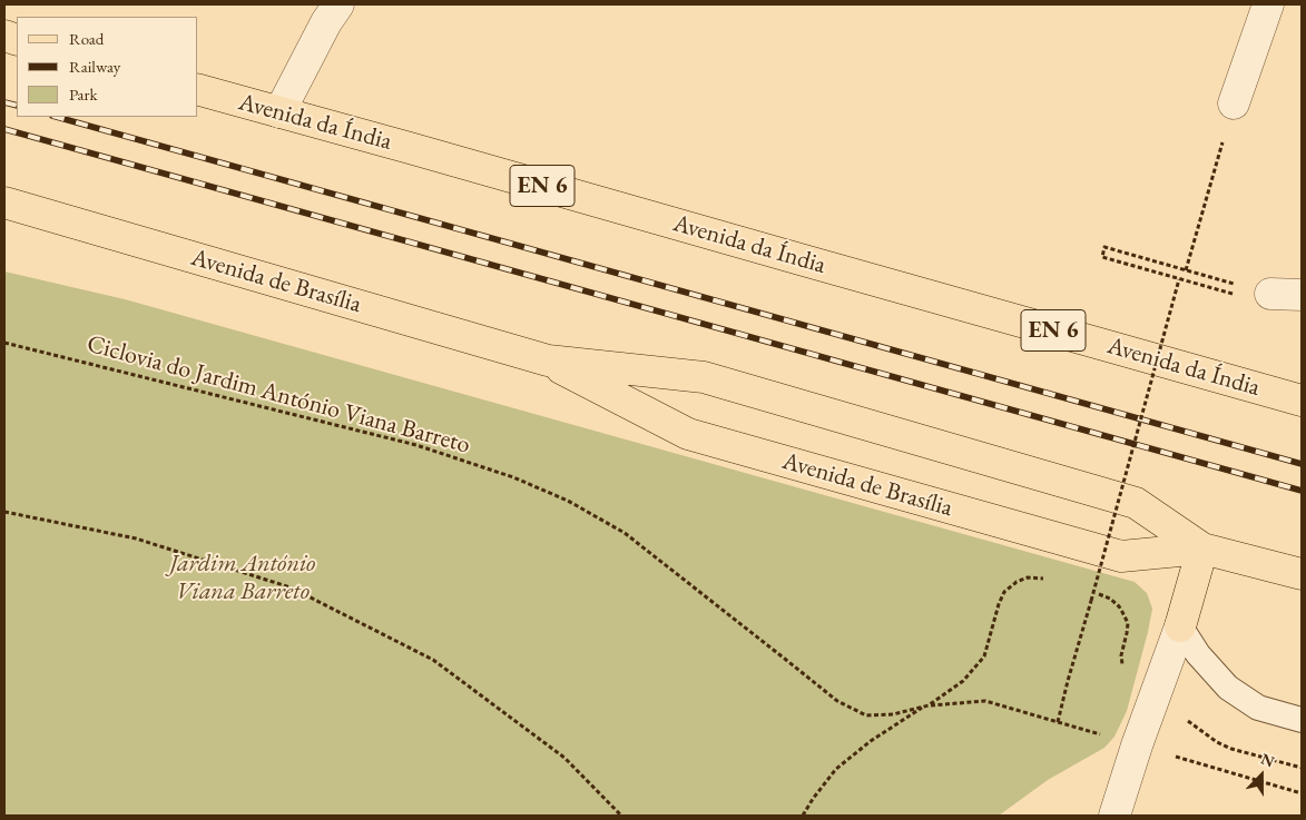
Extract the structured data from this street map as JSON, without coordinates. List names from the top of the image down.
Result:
{
  "streets": {
    "main road": ["Avenida da Índia", "EN 6", "Avenida de Brasília"],
    "path": ["Ciclovia do Jardim António Viana Barreto"]
  },
  "parks": ["Jardim António Viana Barreto"],
  "legend": ["Road", "Railway", "Park"],
  "north": "top"
}
